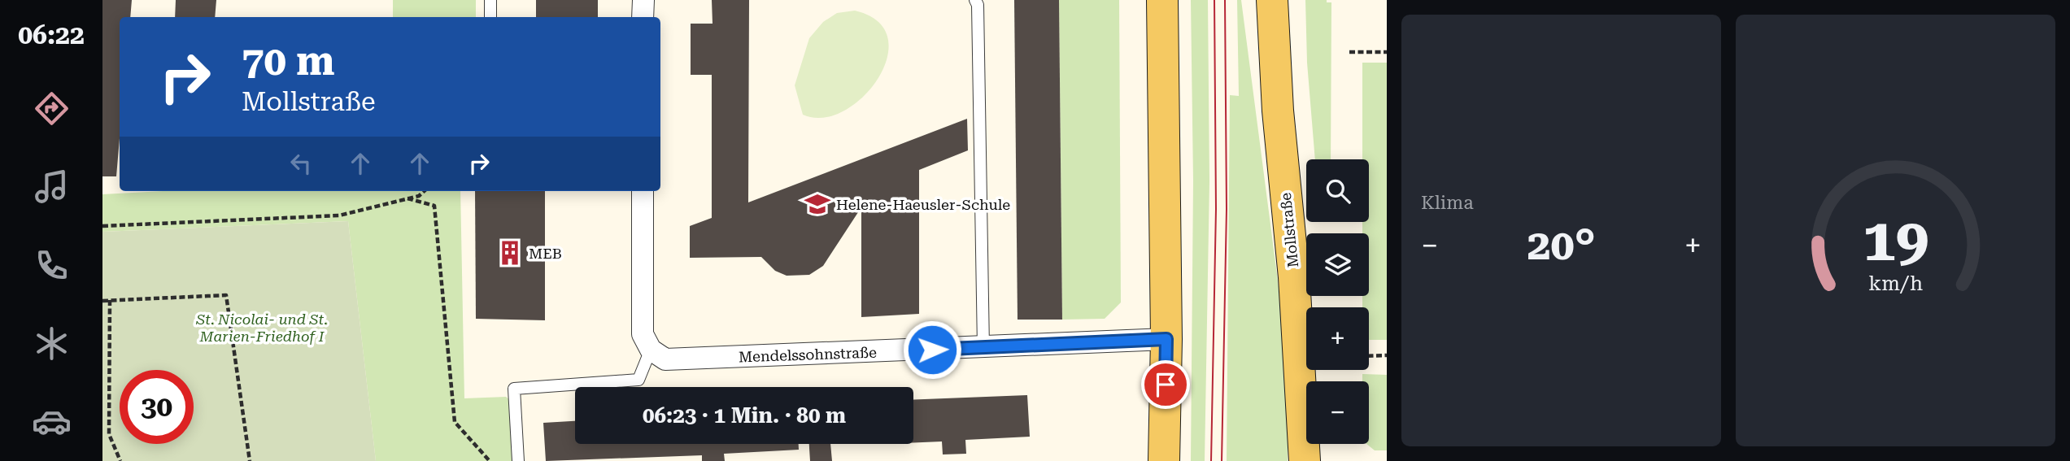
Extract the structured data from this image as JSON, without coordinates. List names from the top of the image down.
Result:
{
  "streets": {
    "main road": ["Mollstraße"],
    "street": ["Mendelssohnstraße"]
  },
  "parks": ["St. Nicolai- und St. Marien-Friedhof I"],
  "places": {
    "school or university": ["Helene-Haeusler-Schule"],
    "building": ["MEB"]
  },
  "page": {
    "tabs": "06:22",
    "tile": "Klima",
    "turn": ["70 m", "Mollstraße"],
    "map_buttons": ["+", "−"],
    "heat": ["−", "20°", "+"],
    "limit": "30",
    "trip": "06:23 · 1 Min. · 80 m",
    "gauge": ["19", "km/h"]
  }
}
